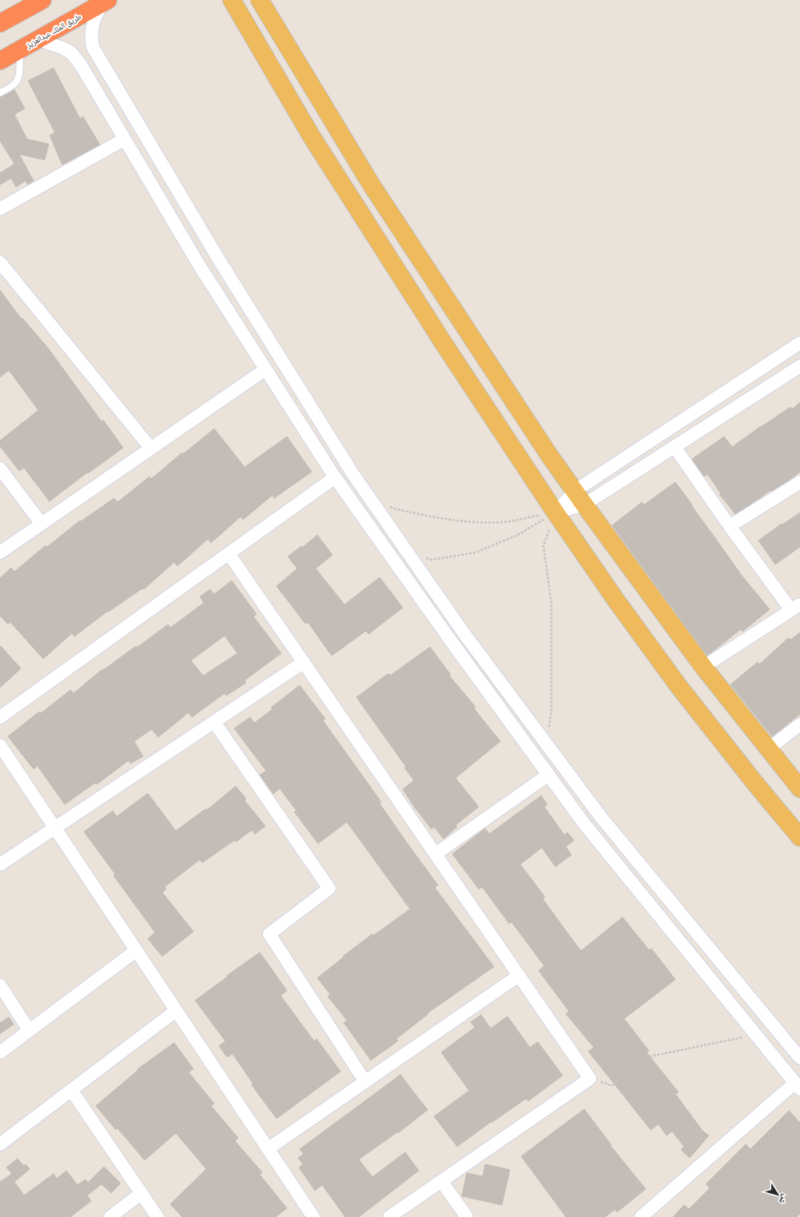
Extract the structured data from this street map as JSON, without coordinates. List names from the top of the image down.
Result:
{
  "streets": {
    "highway": ["طريق الملك عبدالعزيز"]
  },
  "north": "bottom right"
}
